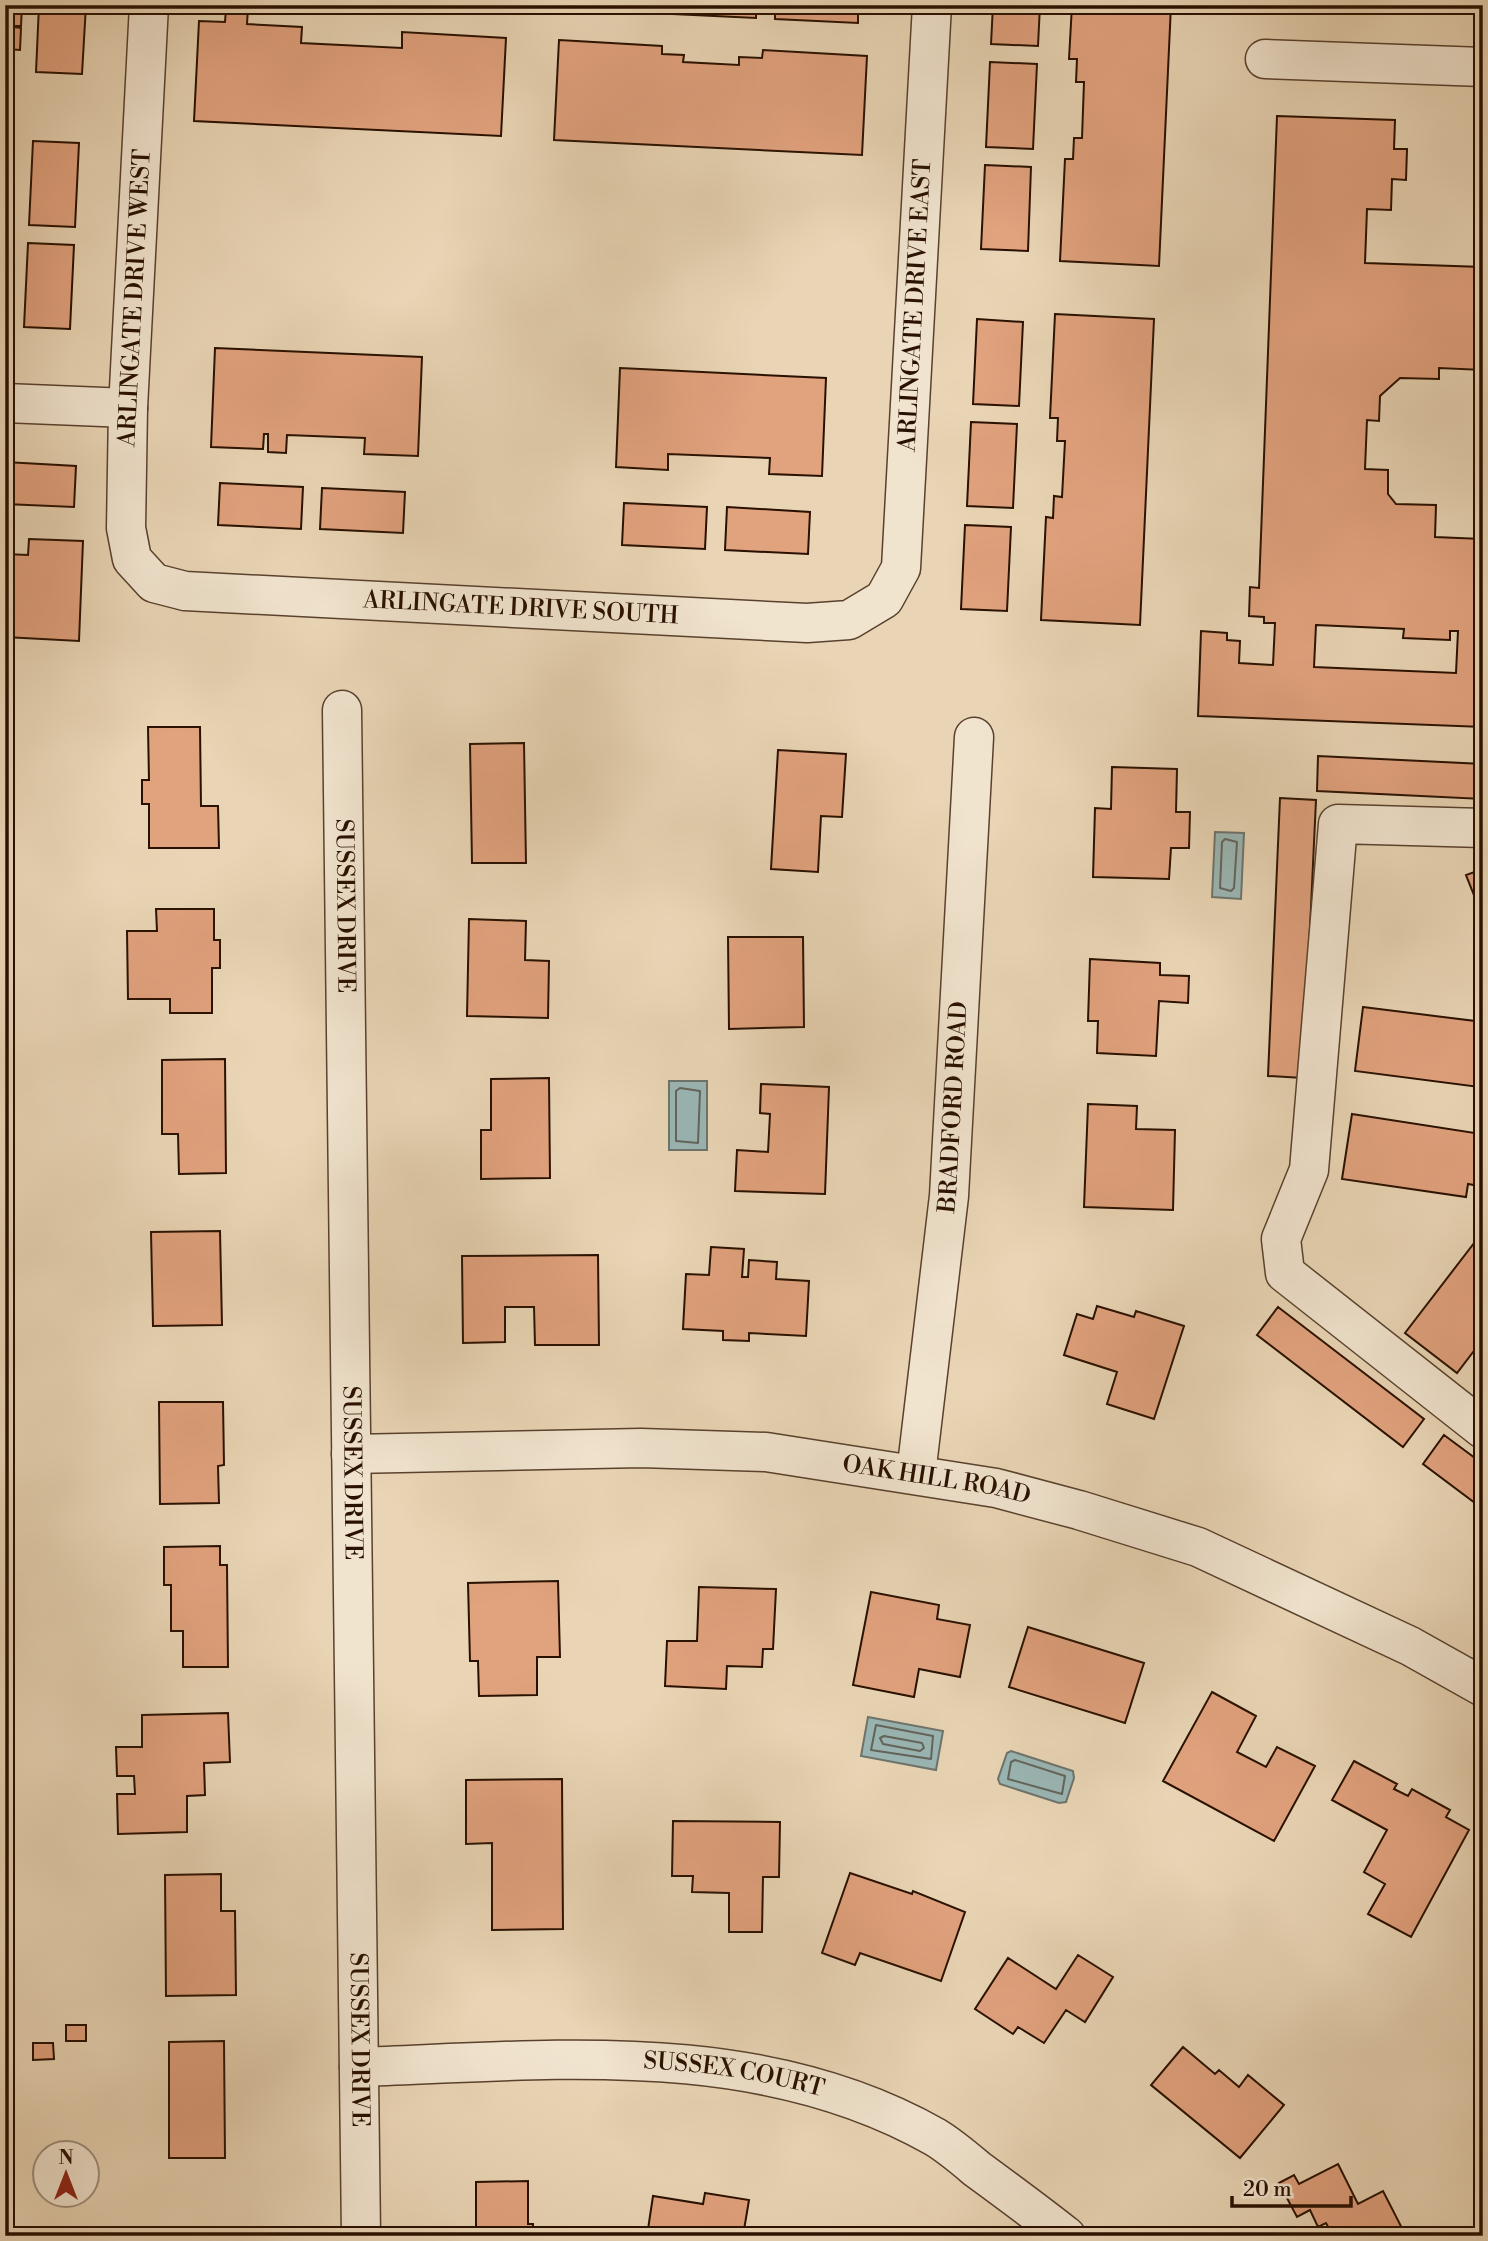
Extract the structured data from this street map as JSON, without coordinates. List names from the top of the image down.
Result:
{
  "streets": {
    "street": [
      "ARLINGATE DRIVE WEST",
      "ARLINGATE DRIVE EAST",
      "ARLINGATE DRIVE SOUTH",
      "SUSSEX DRIVE",
      "BRADFORD ROAD",
      "OAK HILL ROAD",
      "SUSSEX COURT"
    ]
  },
  "crossings": [
    ["ARLINGATE DRIVE WEST", "ARLINGATE DRIVE SOUTH"],
    ["ARLINGATE DRIVE EAST", "ARLINGATE DRIVE SOUTH"],
    ["SUSSEX DRIVE", "OAK HILL ROAD"],
    ["SUSSEX DRIVE", "SUSSEX COURT"],
    ["BRADFORD ROAD", "OAK HILL ROAD"]
  ],
  "scale_bar": "20 m",
  "north": "top"
}
